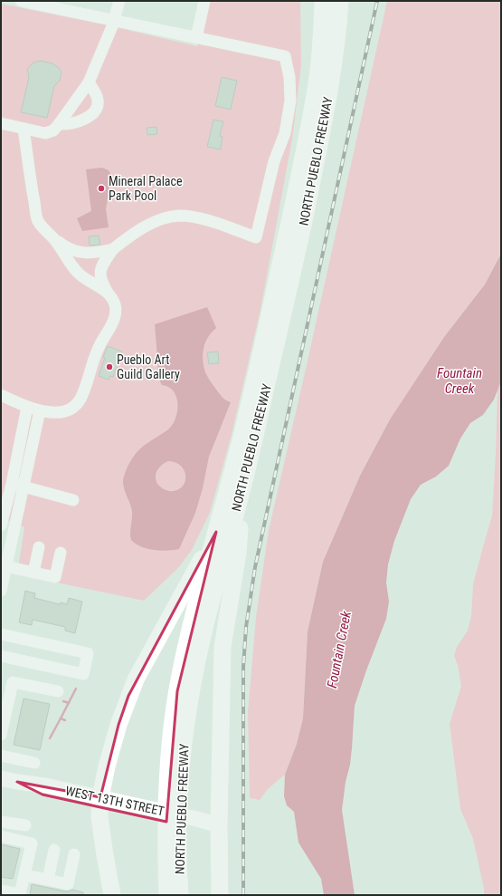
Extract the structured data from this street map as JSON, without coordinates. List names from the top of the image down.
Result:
{
  "streets": {
    "highway": ["NORTH PUEBLO FREEWAY"],
    "main road": ["WEST 13TH STREET"]
  },
  "water": ["Fountain Creek"],
  "places": ["Mineral Palace Park Pool", "Pueblo Art Guild Gallery"]
}
